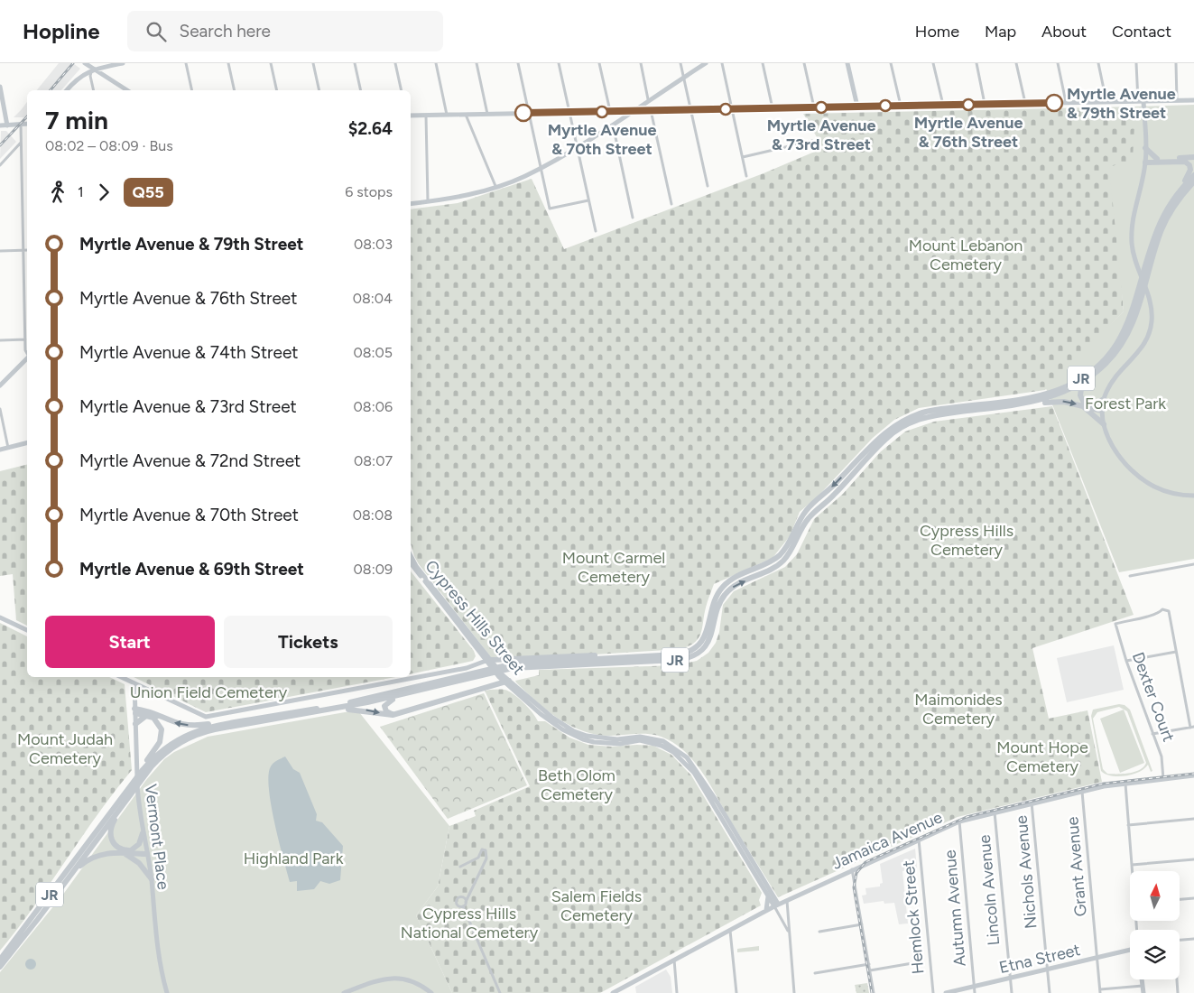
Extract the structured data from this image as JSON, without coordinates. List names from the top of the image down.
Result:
{
  "streets": {
    "highway": ["JR"],
    "main road": [
      "Cypress Hills Street",
      "Vermont Place",
      "Jamaica Avenue",
      "Etna Street"
    ],
    "street": [
      "Dexter Court",
      "Grant Avenue",
      "Nichols Avenue",
      "Lincoln Avenue",
      "Autumn Avenue",
      "Hemlock Street"
    ]
  },
  "crossings": [
    ["Cypress Hills Street", "Jamaica Avenue"],
    ["Dexter Court", "Jamaica Avenue"],
    ["Jamaica Avenue", "Grant Avenue"],
    ["Jamaica Avenue", "Nichols Avenue"],
    ["Jamaica Avenue", "Lincoln Avenue"],
    ["Jamaica Avenue", "Autumn Avenue"],
    ["Jamaica Avenue", "Hemlock Street"],
    ["Grant Avenue", "Etna Street"],
    ["Nichols Avenue", "Etna Street"],
    ["Lincoln Avenue", "Etna Street"],
    ["Autumn Avenue", "Etna Street"]
  ],
  "parks": [
    "Mount Lebanon Cemetery",
    "Forest Park",
    "Cypress Hills Cemetery",
    "Mount Carmel Cemetery",
    "Union Field Cemetery",
    "Maimonides Cemetery",
    "Mount Judah Cemetery",
    "Mount Hope Cemetery",
    "Beth Olom Cemetery",
    "Highland Park",
    "Salem Fields Cemetery",
    "Cypress Hills National Cemetery"
  ],
  "places": [
    "Myrtle Avenue & 79th Street",
    "Myrtle Avenue & 76th Street",
    "Myrtle Avenue & 73rd Street",
    "Myrtle Avenue & 70th Street"
  ],
  "lines": ["bus line Q55"],
  "north": "top",
  "page": {
    "header": "Hopline",
    "search": "Search here",
    "nav": [
      "Home",
      "Map",
      "About",
      "Contact"
    ],
    "heading": ["7 min", "08:02 – 08:09 · Bus", "$2.64"],
    "legs": ["1", "Q55", "6 stops"],
    "list": [
      {
        "name": "Myrtle Avenue & 79th Street",
        "value": "08:03"
      },
      {
        "name": "Myrtle Avenue & 76th Street",
        "value": "08:04"
      },
      {
        "name": "Myrtle Avenue & 74th Street",
        "value": "08:05"
      },
      {
        "name": "Myrtle Avenue & 73rd Street",
        "value": "08:06"
      },
      {
        "name": "Myrtle Avenue & 72nd Street",
        "value": "08:07"
      },
      {
        "name": "Myrtle Avenue & 70th Street",
        "value": "08:08"
      },
      {
        "name": "Myrtle Avenue & 69th Street",
        "value": "08:09"
      }
    ],
    "buttons": ["Start", "Tickets"]
  }
}
